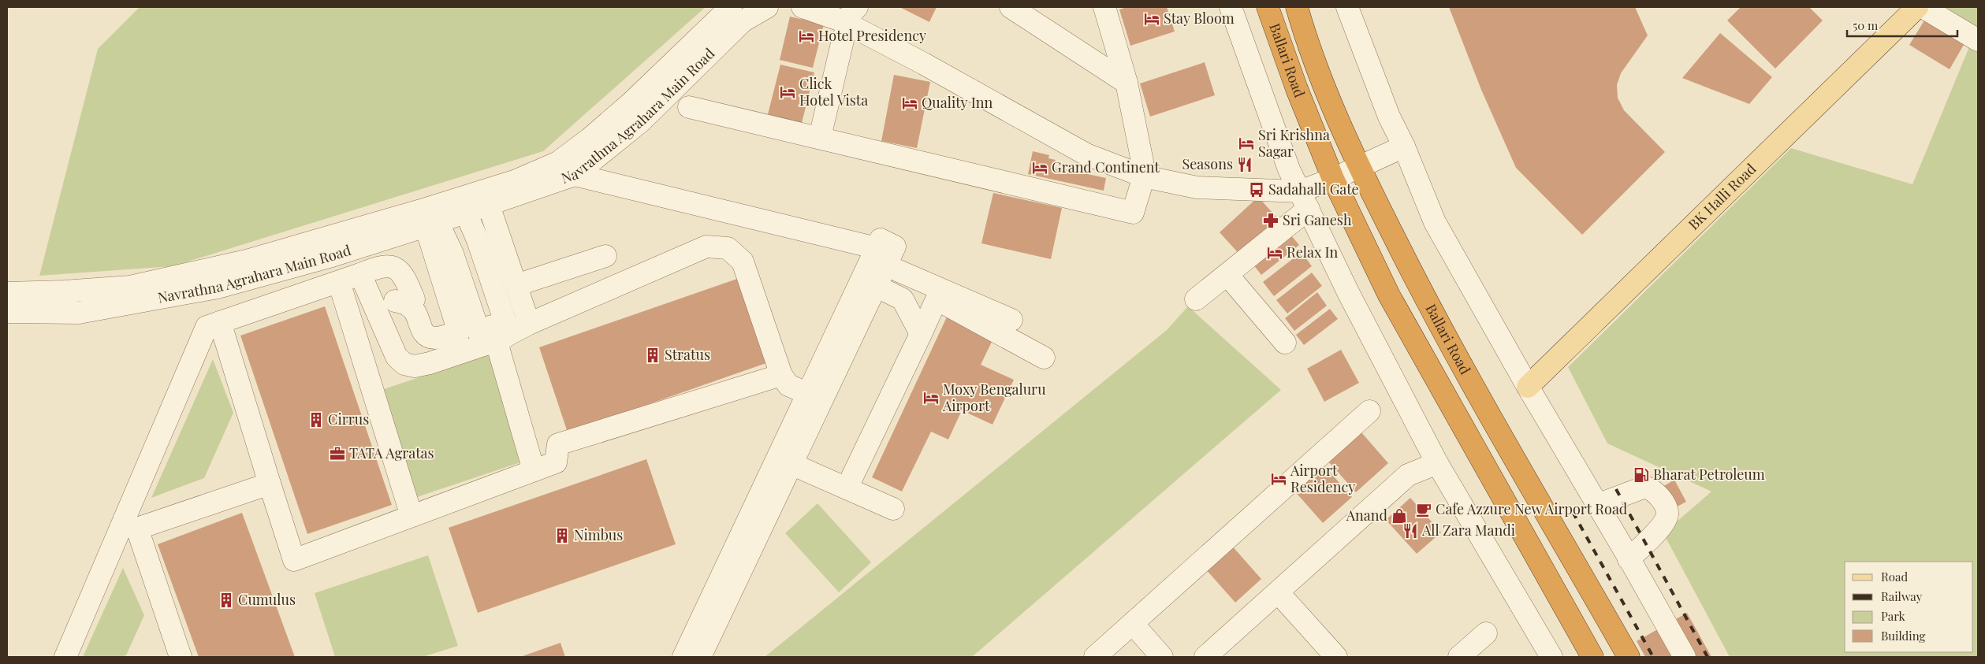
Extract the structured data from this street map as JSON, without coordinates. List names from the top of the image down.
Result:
{
  "streets": {
    "highway": ["Ballari Road"],
    "main road": ["BK Halli Road"],
    "street": ["Navrathna Agrahara Main Road"]
  },
  "places": {
    "hotel": [
      "Stay Bloom",
      "Hotel Presidency",
      "Click Hotel Vista",
      "Quality Inn",
      "Sri Krishna Sagar",
      "Grand Continent",
      "Relax In",
      "Moxy Bengaluru Airport",
      "Airport Residency"
    ],
    "restaurant": ["Seasons", "All Zara Mandi"],
    "bus stop": ["Sadahalli Gate"],
    "pharmacy": ["Sri Ganesh"],
    "building": [
      "Stratus",
      "Cirrus",
      "Nimbus",
      "Cumulus"
    ],
    "office": ["TATA Agratas"],
    "fuel station": ["Bharat Petroleum"],
    "cafe": ["Cafe Azzure New Airport Road"],
    "shop": ["Anand"]
  },
  "legend": [
    "Road",
    "Railway",
    "Park",
    "Building"
  ],
  "scale_bar": "50 m"
}
